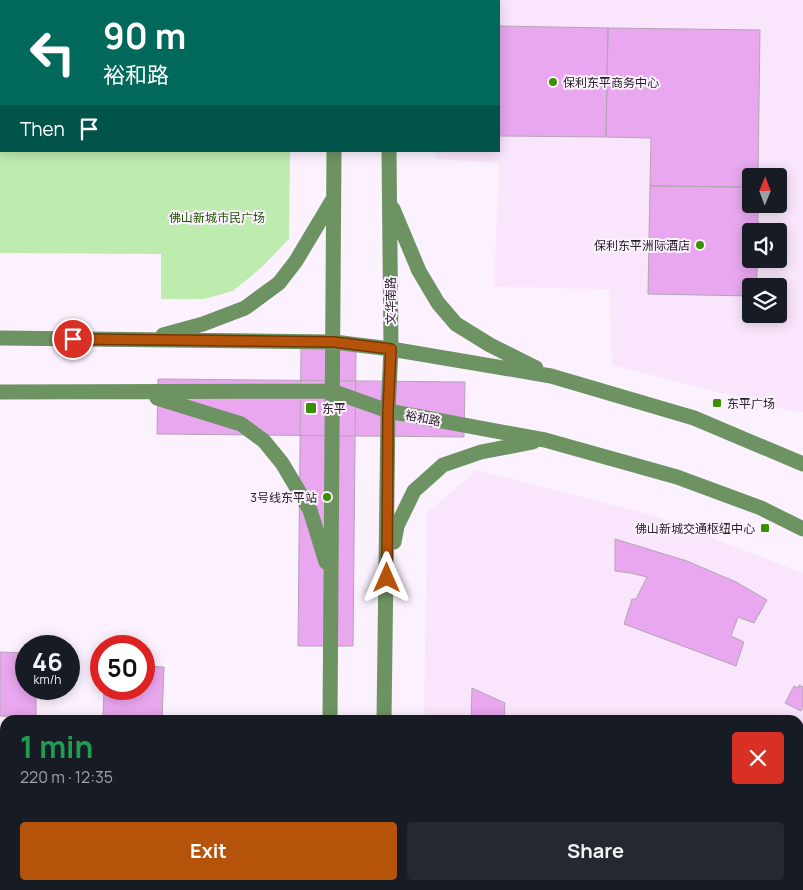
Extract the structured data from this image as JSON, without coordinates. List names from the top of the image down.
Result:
{
  "streets": {
    "main road": ["文华南路", "裕和路"]
  },
  "crossings": [
    ["文华南路", "裕和路"]
  ],
  "parks": ["佛山新城市民广场"],
  "places": {
    "other": ["保利东平商务中心", "保利东平洲际酒店", "3号线东平站"],
    "transit": ["东平广场", "东平", "佛山新城交通枢纽中心"]
  },
  "north": "top",
  "page": {
    "turn": ["90 m", "裕和路"],
    "then": "Then",
    "speed": "46 km/h",
    "limit": "50",
    "heading": ["1 min", "220 m · 12:35"],
    "buttons": ["Exit", "Share"]
  }
}
